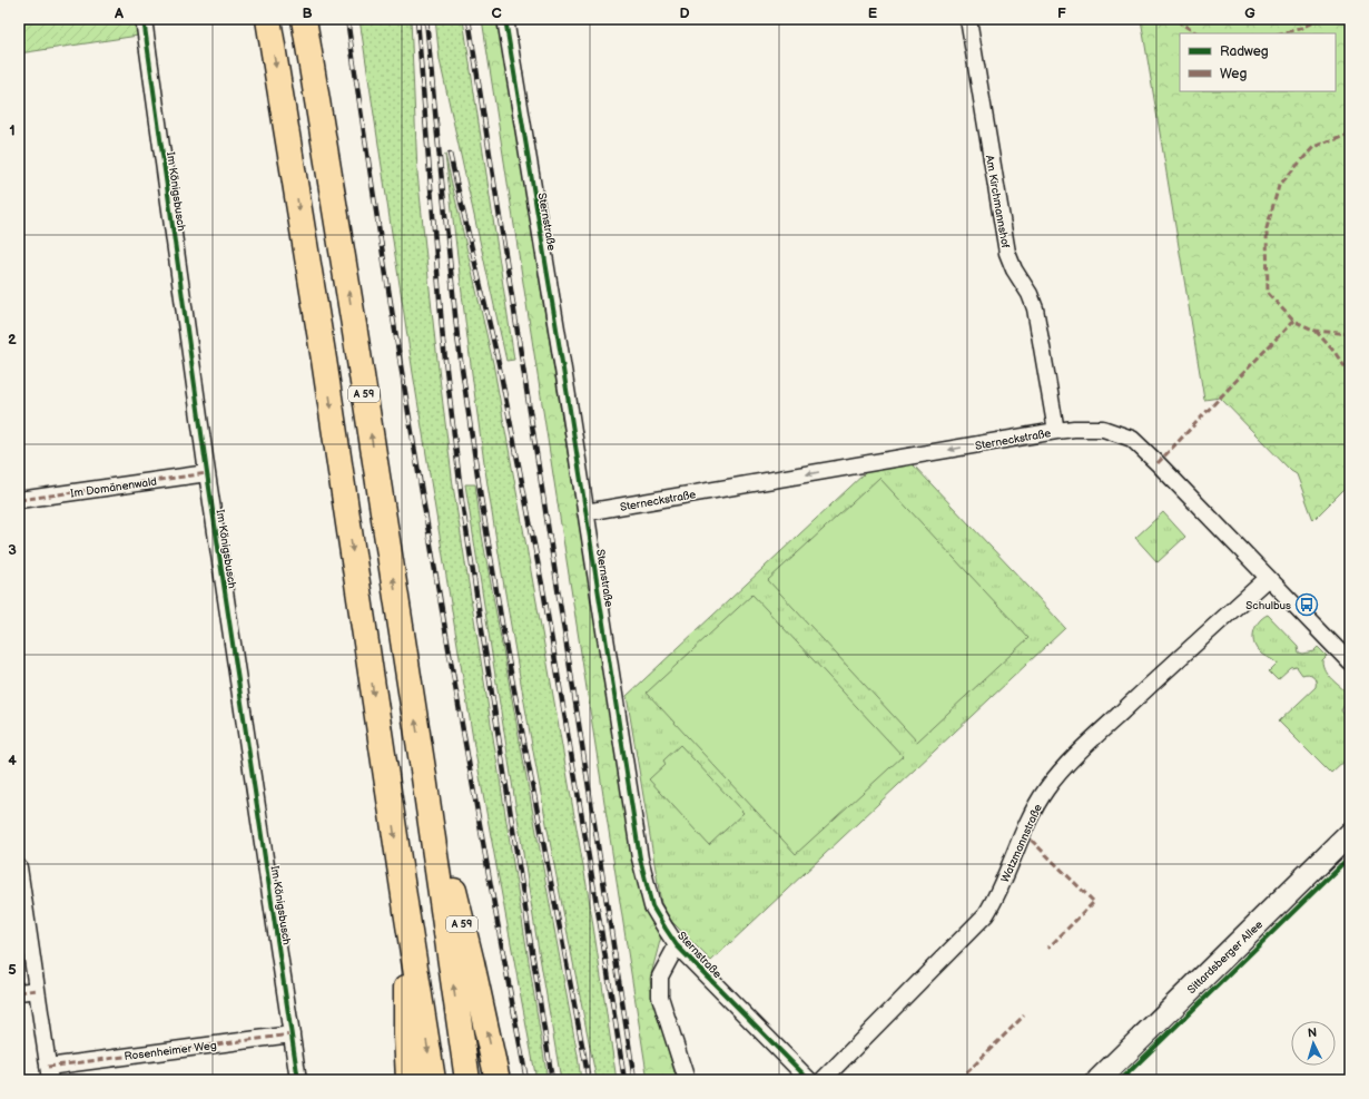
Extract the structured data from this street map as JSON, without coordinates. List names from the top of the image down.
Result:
{
  "streets": {
    "highway": ["A 59"],
    "main road": ["Sittardsberger Allee"],
    "street": [
      "Im Königsbusch",
      "Am Kirchmannshof",
      "Sternstraße",
      "Sterneckstraße",
      "Im Domänenwald",
      "Watzmannstraße",
      "Rosenheimer Weg"
    ]
  },
  "crossings": [
    ["Im Königsbusch", "Im Domänenwald"],
    ["Im Königsbusch", "Rosenheimer Weg"],
    ["Am Kirchmannshof", "Sterneckstraße"],
    ["Sternstraße", "Sterneckstraße"],
    ["Sterneckstraße", "Watzmannstraße"]
  ],
  "one_way": ["Sterneckstraße"],
  "places": {
    "bus stop": ["Schulbus"]
  },
  "legend": ["Radweg", "Weg"],
  "north": "top",
  "grid": {
    "columns": [
      "A",
      "B",
      "C",
      "D",
      "E",
      "F",
      "G"
    ],
    "rows": [
      "1",
      "2",
      "3",
      "4",
      "5"
    ]
  }
}
